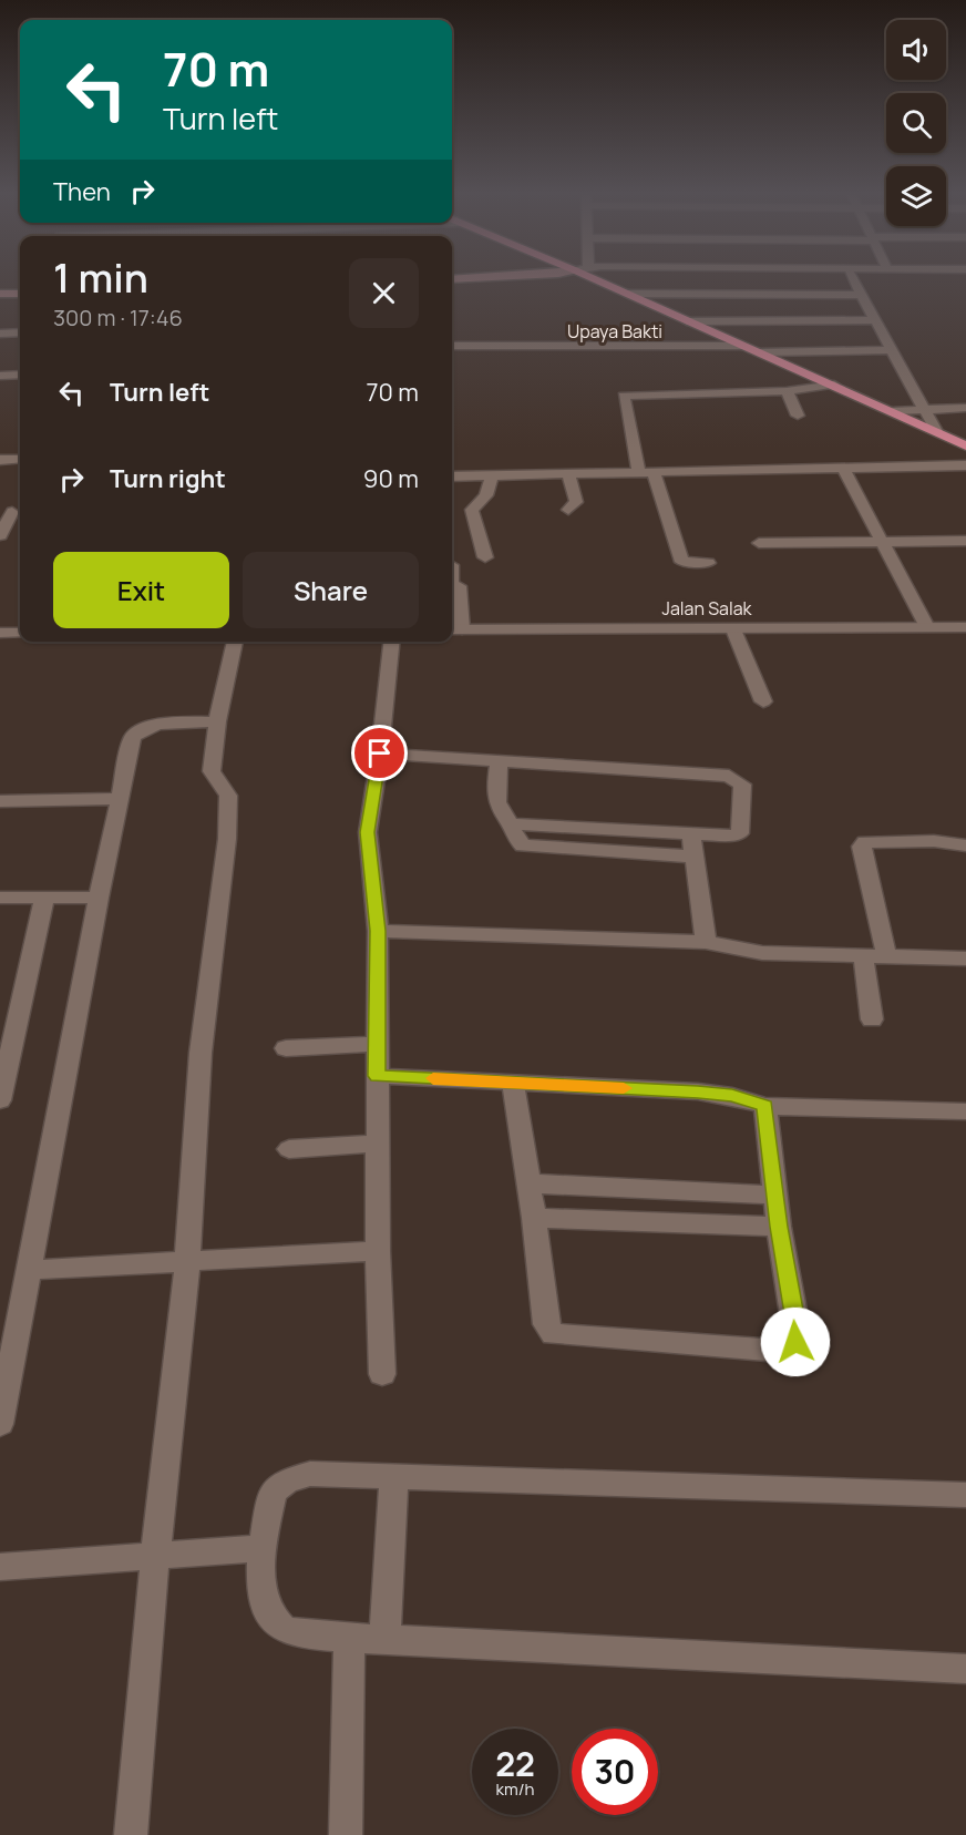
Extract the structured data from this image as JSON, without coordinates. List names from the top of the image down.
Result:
{
  "streets": {
    "street": ["Upaya Bakti", "Jalan Salak"]
  },
  "page": {
    "turn": ["70 m", "Turn left"],
    "then": "Then",
    "heading": ["1 min", "300 m · 17:46"],
    "list": [
      {
        "name": "Turn left",
        "value": "70 m"
      },
      {
        "name": "Turn right",
        "value": "90 m"
      }
    ],
    "buttons": ["Exit", "Share"],
    "speed": "22 km/h",
    "limit": "30"
  }
}
